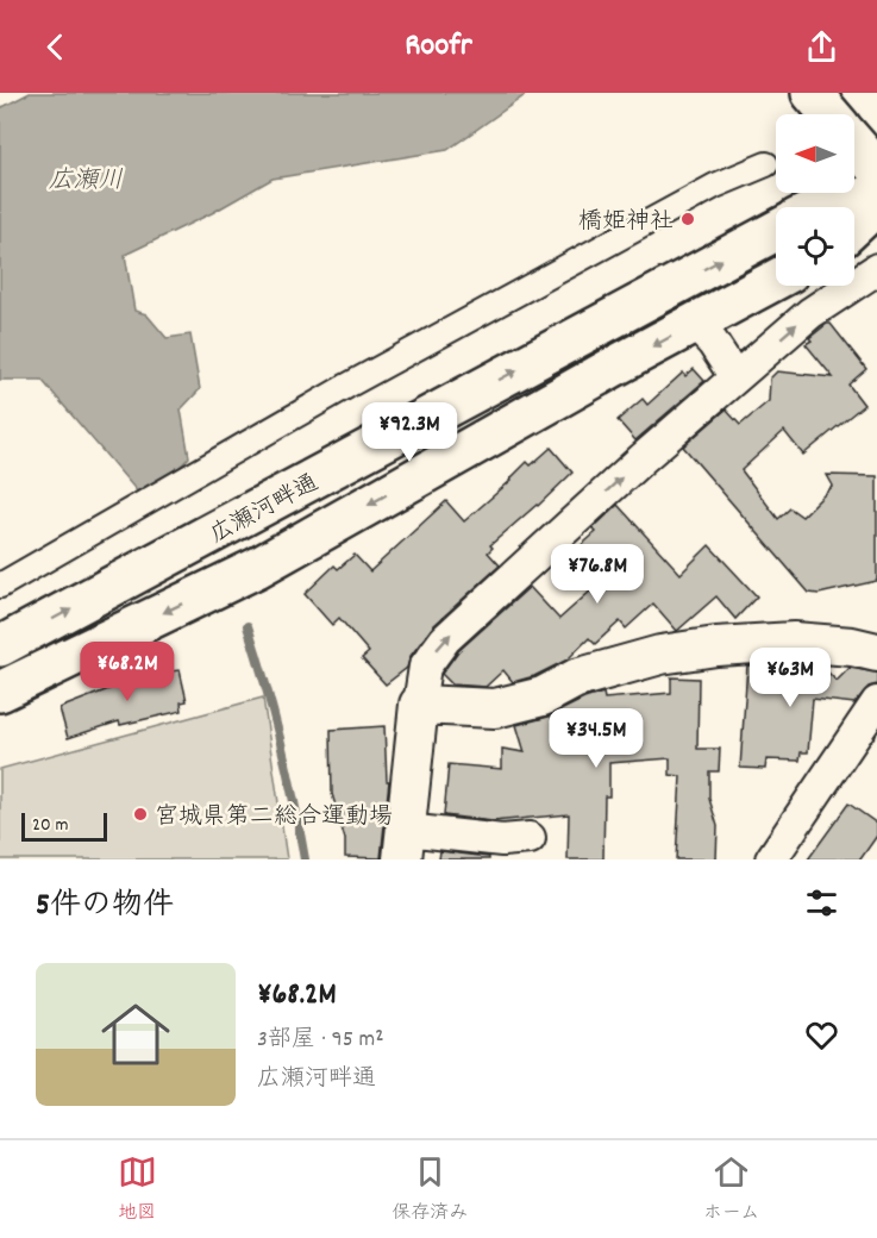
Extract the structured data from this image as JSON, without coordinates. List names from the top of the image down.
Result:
{
  "streets": {
    "main road": ["広瀬河畔通"]
  },
  "water": ["広瀬川"],
  "places": ["橋姫神社", "宮城県第二総合運動場"],
  "scale_bar": "20 m",
  "north": "left",
  "page": {
    "header": "Roofr",
    "price": [
      "¥92.3M",
      "¥76.8M",
      "¥68.2M",
      "¥63M",
      "¥34.5M"
    ],
    "scale": "20 m",
    "heading": "5件の物件",
    "list": [
      {
        "name": "¥68.2M",
        "note": "3部屋 · 95 m² · 広瀬河畔通"
      }
    ],
    "tabs": ["地図", "保存済み", "ホーム"]
  }
}
